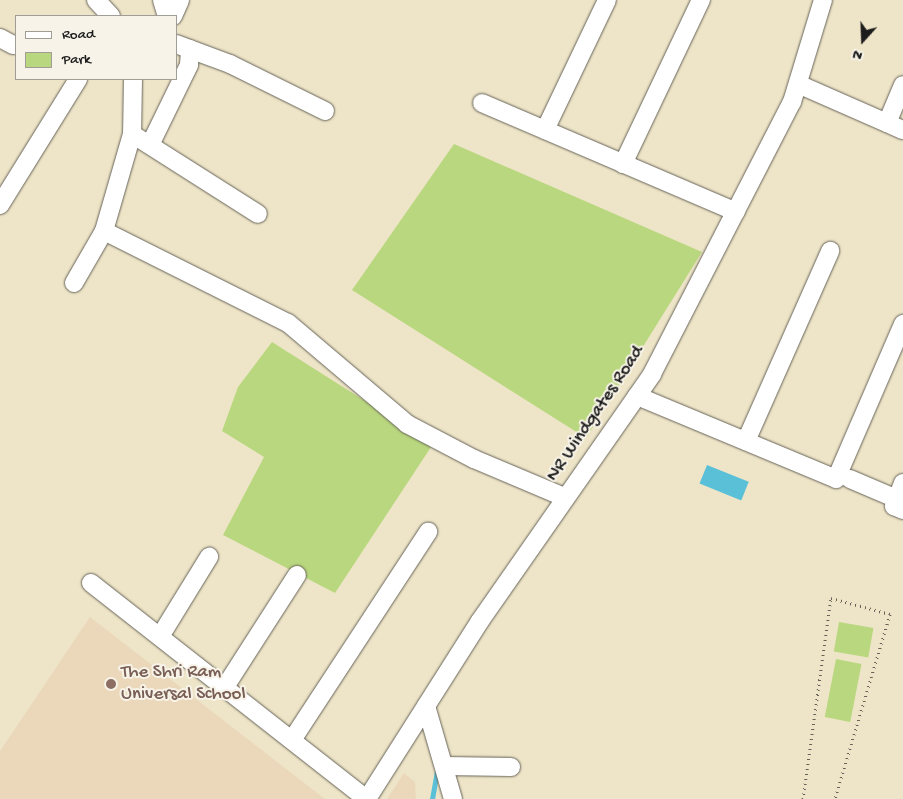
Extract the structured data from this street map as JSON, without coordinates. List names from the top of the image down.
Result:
{
  "streets": {
    "street": ["NR Windgates Road"]
  },
  "places": ["The Shri Ram Universal School"],
  "legend": ["Road", "Park"],
  "north": "bottom"
}
